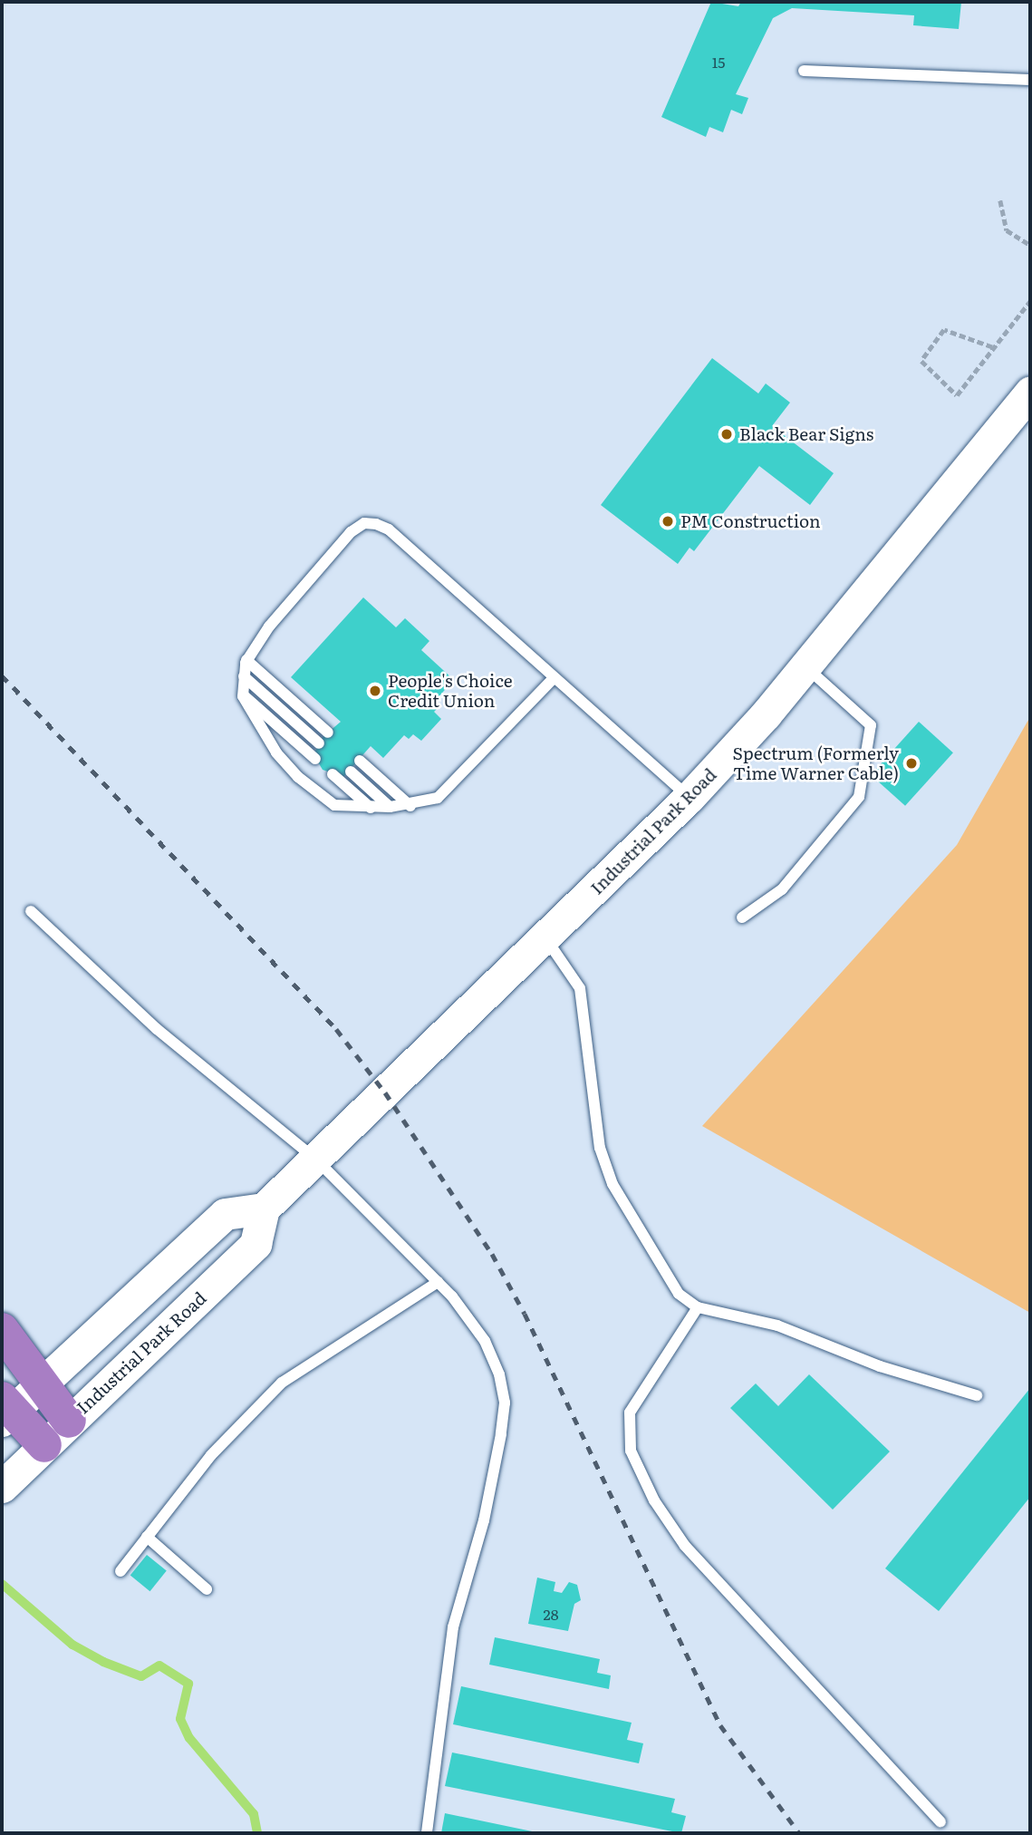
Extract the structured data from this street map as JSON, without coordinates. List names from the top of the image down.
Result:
{
  "streets": {
    "main road": ["Industrial Park Road"]
  },
  "places": [
    "Black Bear Signs",
    "PM Construction",
    "People's Choice Credit Union",
    "Spectrum (Formerly Time Warner Cable)"
  ],
  "house_numbers": ["15", "28"]
}
